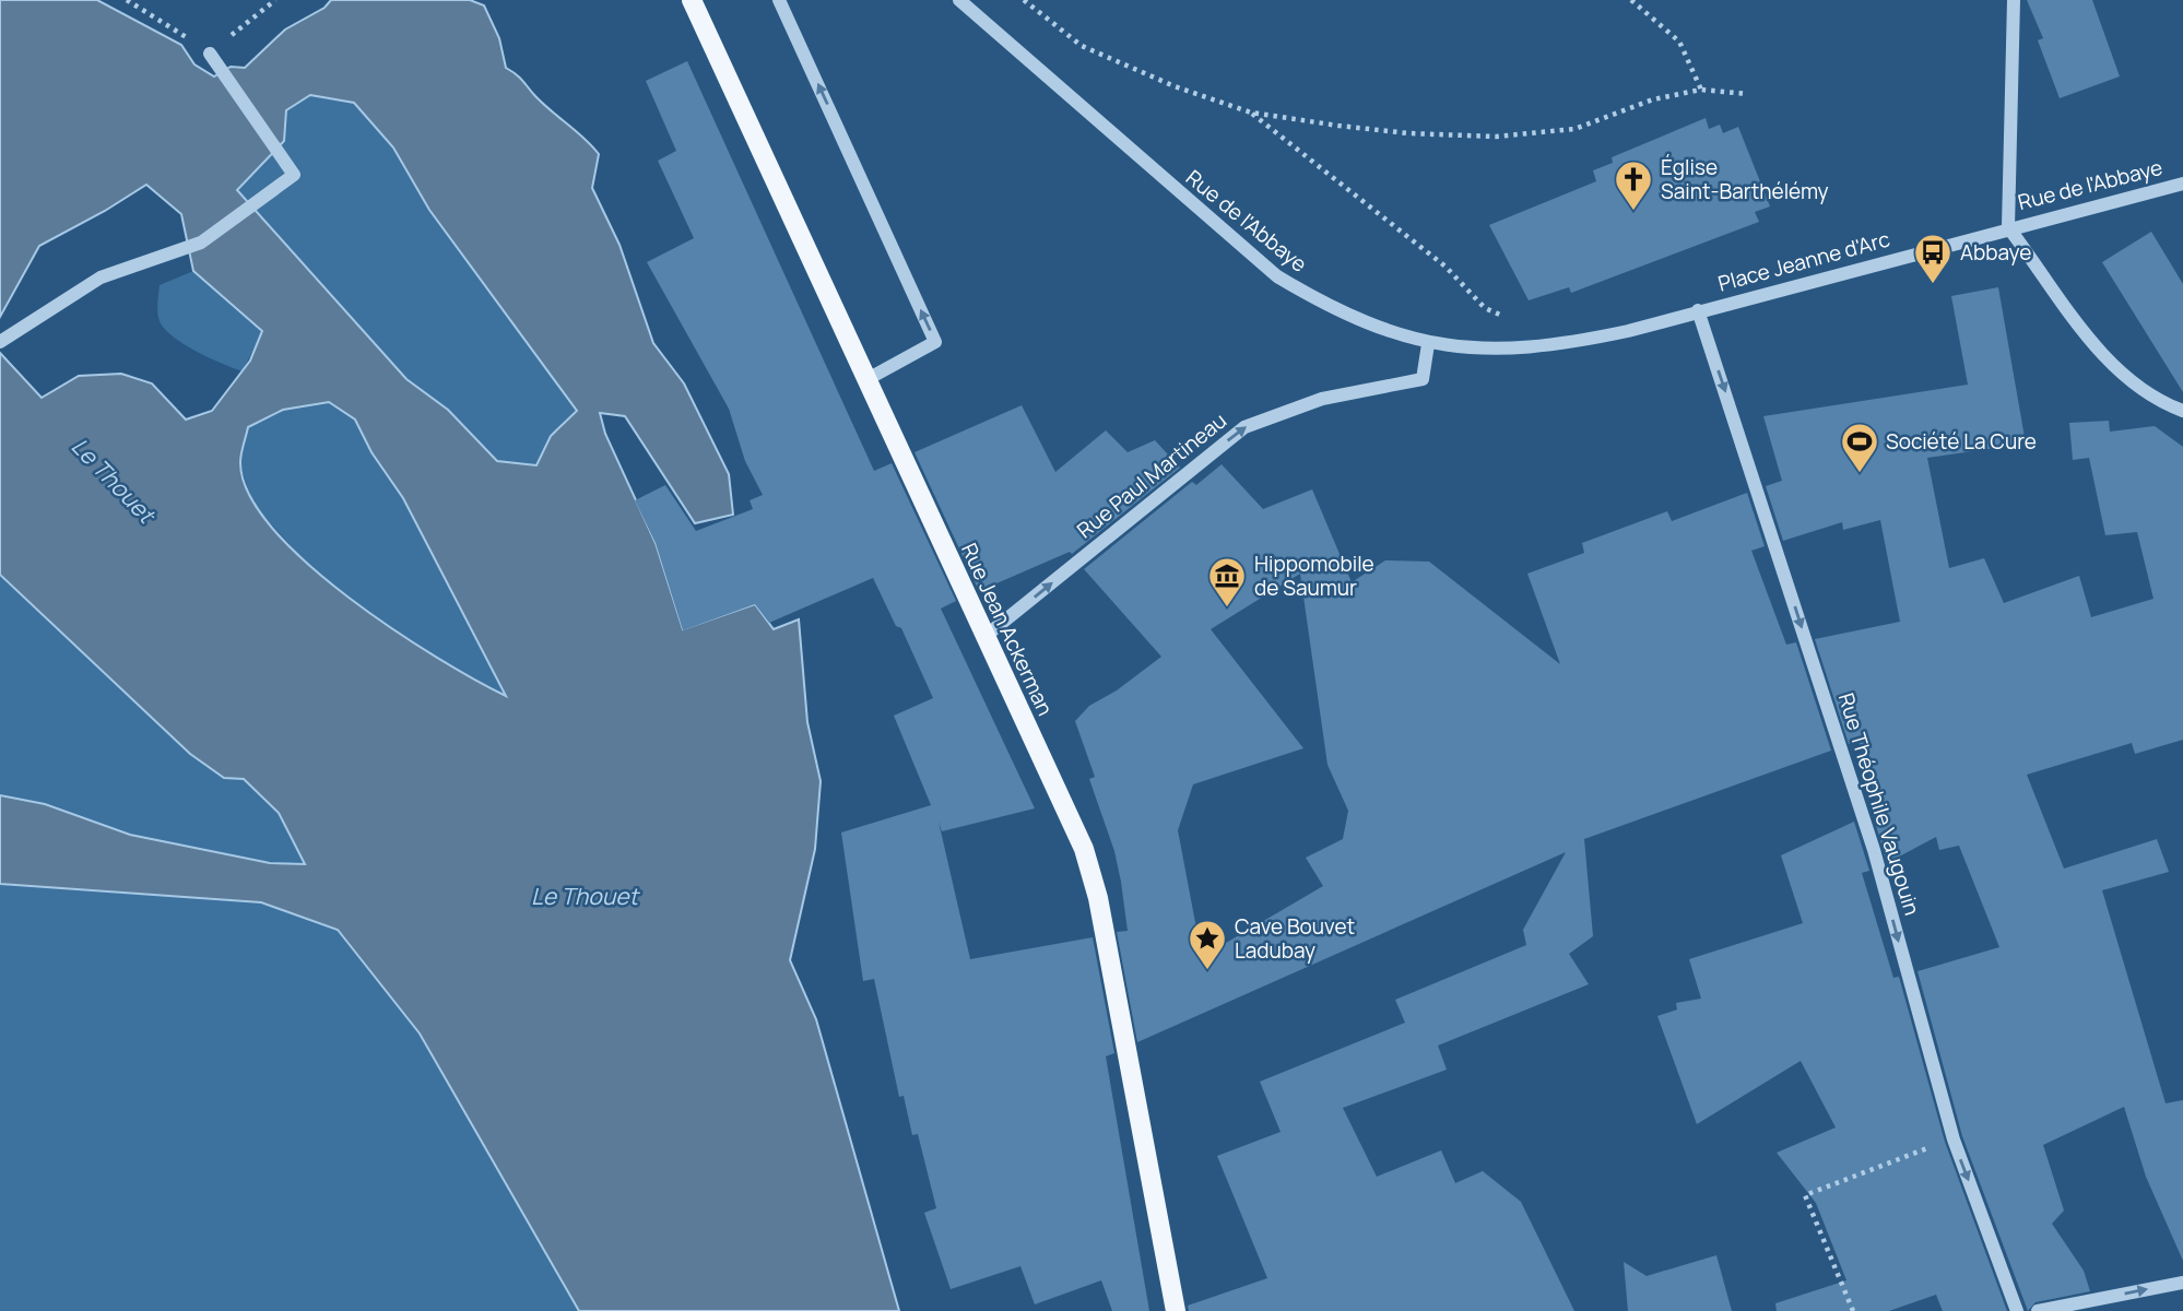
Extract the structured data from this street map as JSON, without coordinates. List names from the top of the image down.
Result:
{
  "streets": {
    "main road": ["Rue Jean Ackerman"],
    "street": [
      "Rue de l'Abbaye",
      "Place Jeanne d'Arc",
      "Rue Paul Martineau",
      "Rue Théophile Vaugouin"
    ]
  },
  "crossings": [
    ["Rue de l'Abbaye", "Place Jeanne d'Arc"],
    ["Rue de l'Abbaye", "Rue Paul Martineau"],
    ["Rue de l'Abbaye", "Rue Théophile Vaugouin"],
    ["Place Jeanne d'Arc", "Rue Théophile Vaugouin"],
    ["Rue Paul Martineau", "Rue Jean Ackerman"]
  ],
  "one_way": ["Rue Paul Martineau", "Rue Théophile Vaugouin"],
  "water": ["Le Thouet"],
  "places": {
    "church": ["Église Saint-Barthélémy"],
    "bus stop": ["Abbaye"],
    "sports": ["Société La Cure"],
    "museum": ["Hippomobile de Saumur"],
    "place": ["Cave Bouvet Ladubay"]
  }
}
